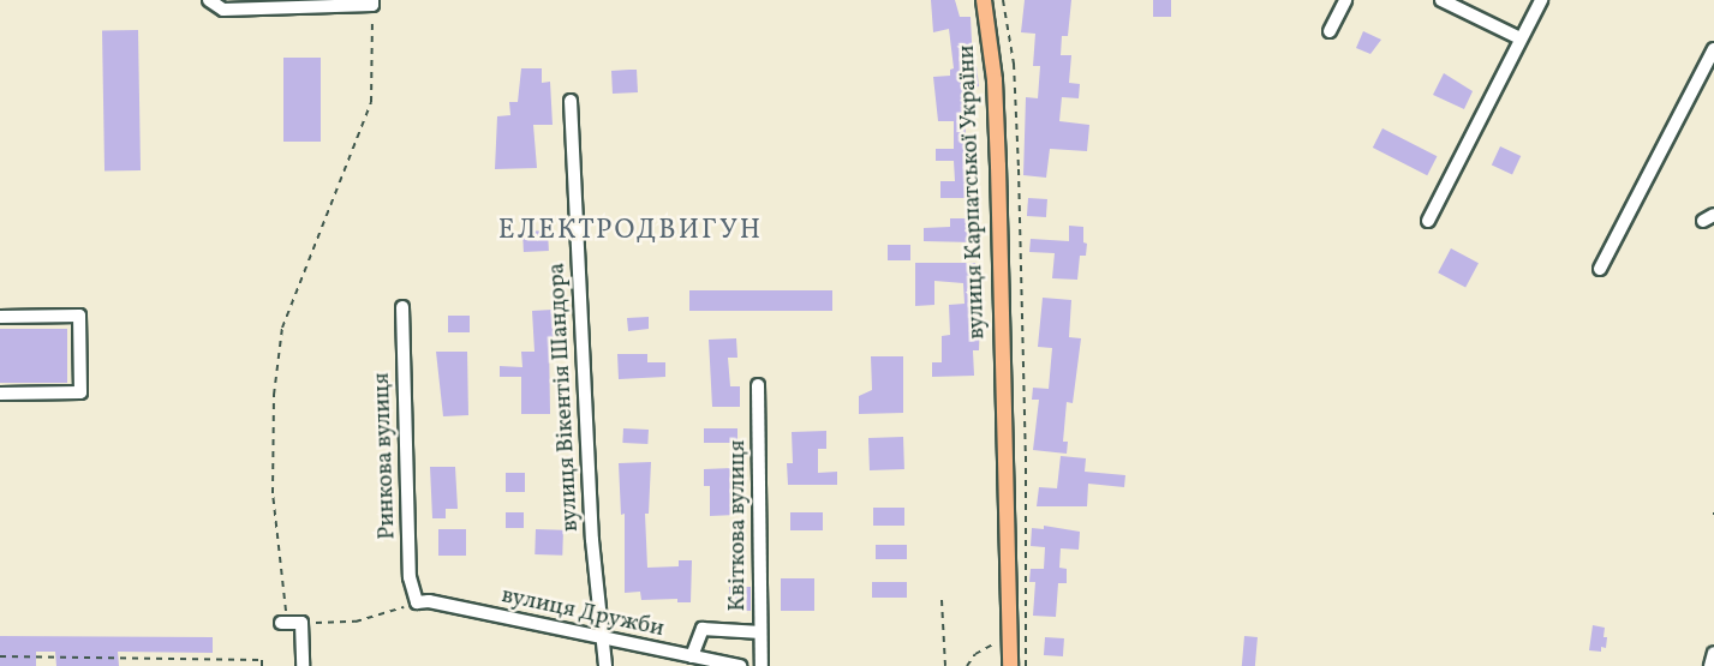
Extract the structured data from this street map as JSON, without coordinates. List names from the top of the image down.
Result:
{
  "streets": {
    "main road": ["вулиця Карпатської України"],
    "street": [
      "вулиця Вікентія Шандора",
      "Ринкова вулиця",
      "Квіткова вулиця",
      "вулиця Дружби"
    ]
  },
  "crossings": [
    ["вулиця Вікентія Шандора", "вулиця Дружби"],
    ["Ринкова вулиця", "вулиця Дружби"]
  ],
  "districts": ["ЕЛЕКТРОДВИГУН"]
}
